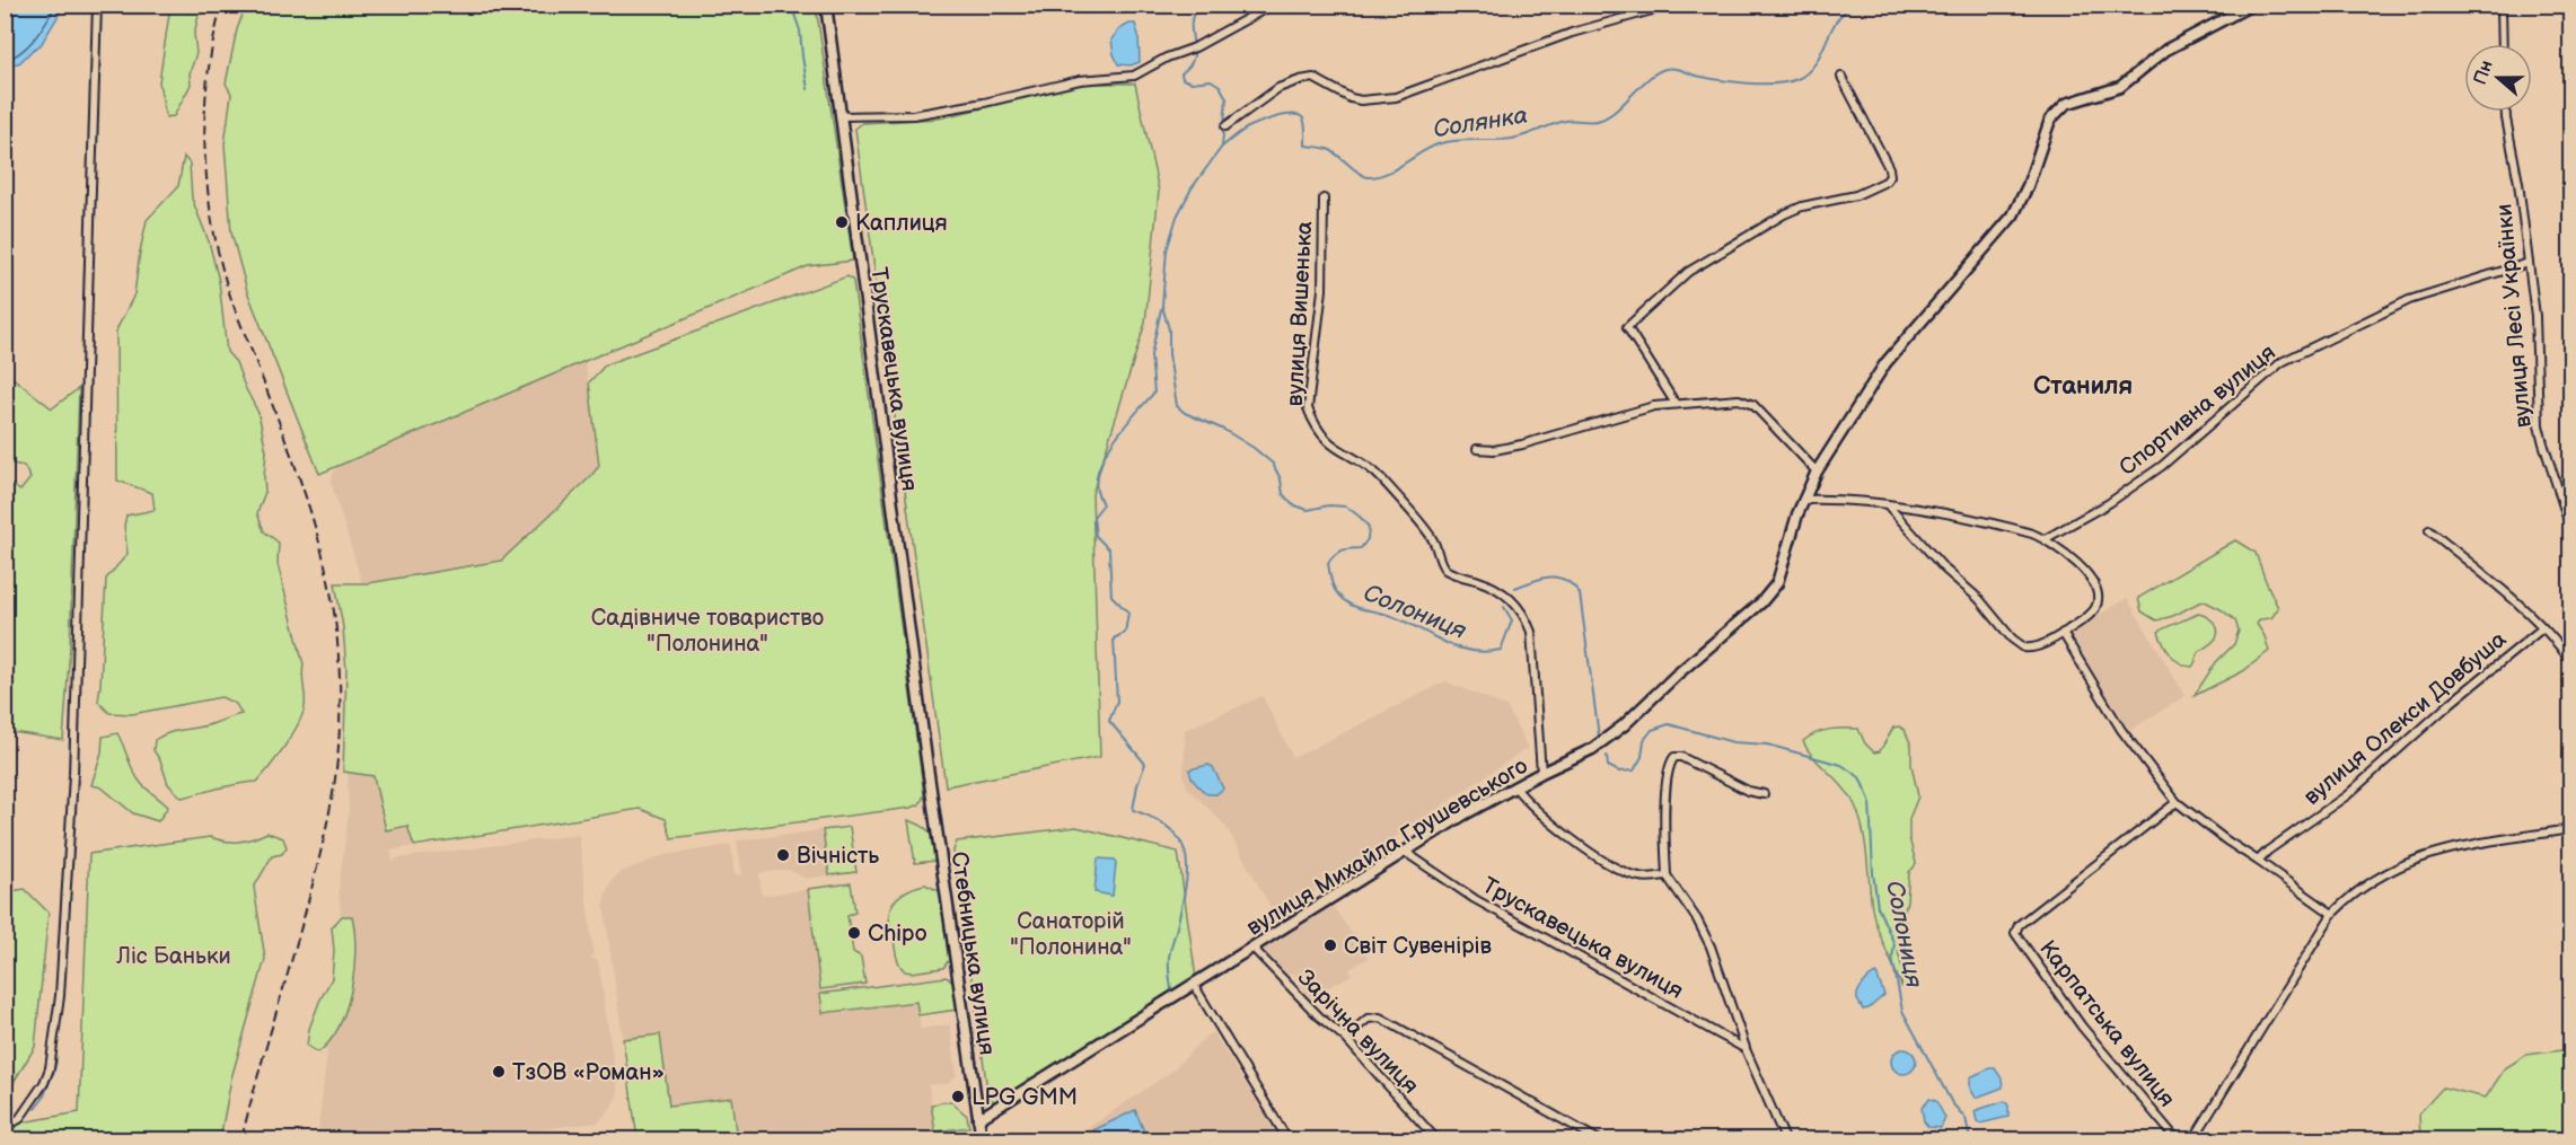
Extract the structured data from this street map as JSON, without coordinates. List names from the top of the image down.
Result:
{
  "streets": {
    "street": [
      "вулиця Вишенька",
      "вулиця Лесі Українки",
      "Трускавецька вулиця",
      "Спортивна вулиця",
      "вулиця Олекси Довбуша",
      "вулиця Михайла Грушевського",
      "Стебницька вулиця",
      "Карпатська вулиця",
      "Зарічна вулиця"
    ]
  },
  "crossings": [
    ["вулиця Вишенька", "вулиця Михайла Грушевського"],
    ["вулиця Лесі Українки", "Спортивна вулиця"],
    ["Трускавецька вулиця", "вулиця Михайла Грушевського"],
    ["Трускавецька вулиця", "Стебницька вулиця"],
    ["вулиця Михайла Грушевського", "Стебницька вулиця"],
    ["вулиця Михайла Грушевського", "Зарічна вулиця"]
  ],
  "districts": ["Станиля"],
  "water": ["Солянка", "Солониця"],
  "parks": ["Садівниче товариство \"Полонина\"", "Санаторій \"Полонина\"", "Ліс Баньки"],
  "places": [
    "Каплиця",
    "Вічність",
    "Chipo",
    "Світ Сувенірів",
    "ТзОВ «Роман»",
    "LPG GMM"
  ],
  "north": "left"
}
